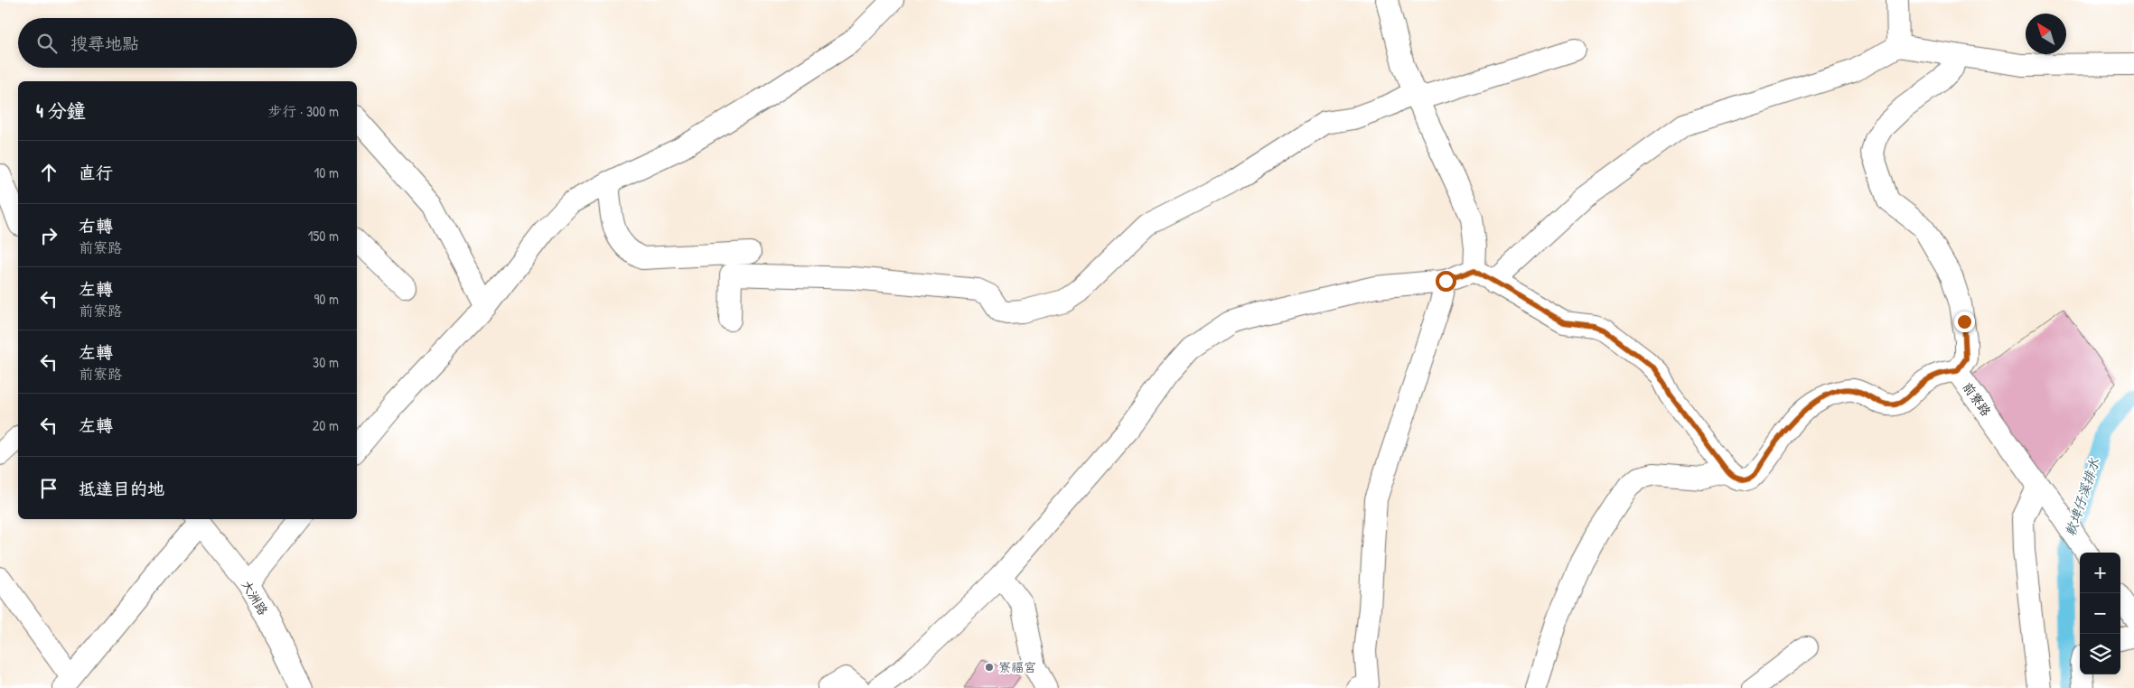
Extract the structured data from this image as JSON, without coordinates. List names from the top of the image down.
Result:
{
  "streets": {
    "street": ["前寮路", "大洲路"]
  },
  "water": ["軟埤仔溪排水"],
  "places": ["寮福宮"],
  "north": "top left",
  "page": {
    "search": "搜尋地點",
    "heading": ["4 分鐘", "步行 · 300 m"],
    "list": [
      ["直行", "10 m"],
      ["右轉", "前寮路", "150 m"],
      ["左轉", "前寮路", "90 m"],
      ["左轉", "前寮路", "30 m"],
      ["左轉", "20 m"],
      "抵達目的地"
    ],
    "map_buttons": ["+", "−"]
  }
}
